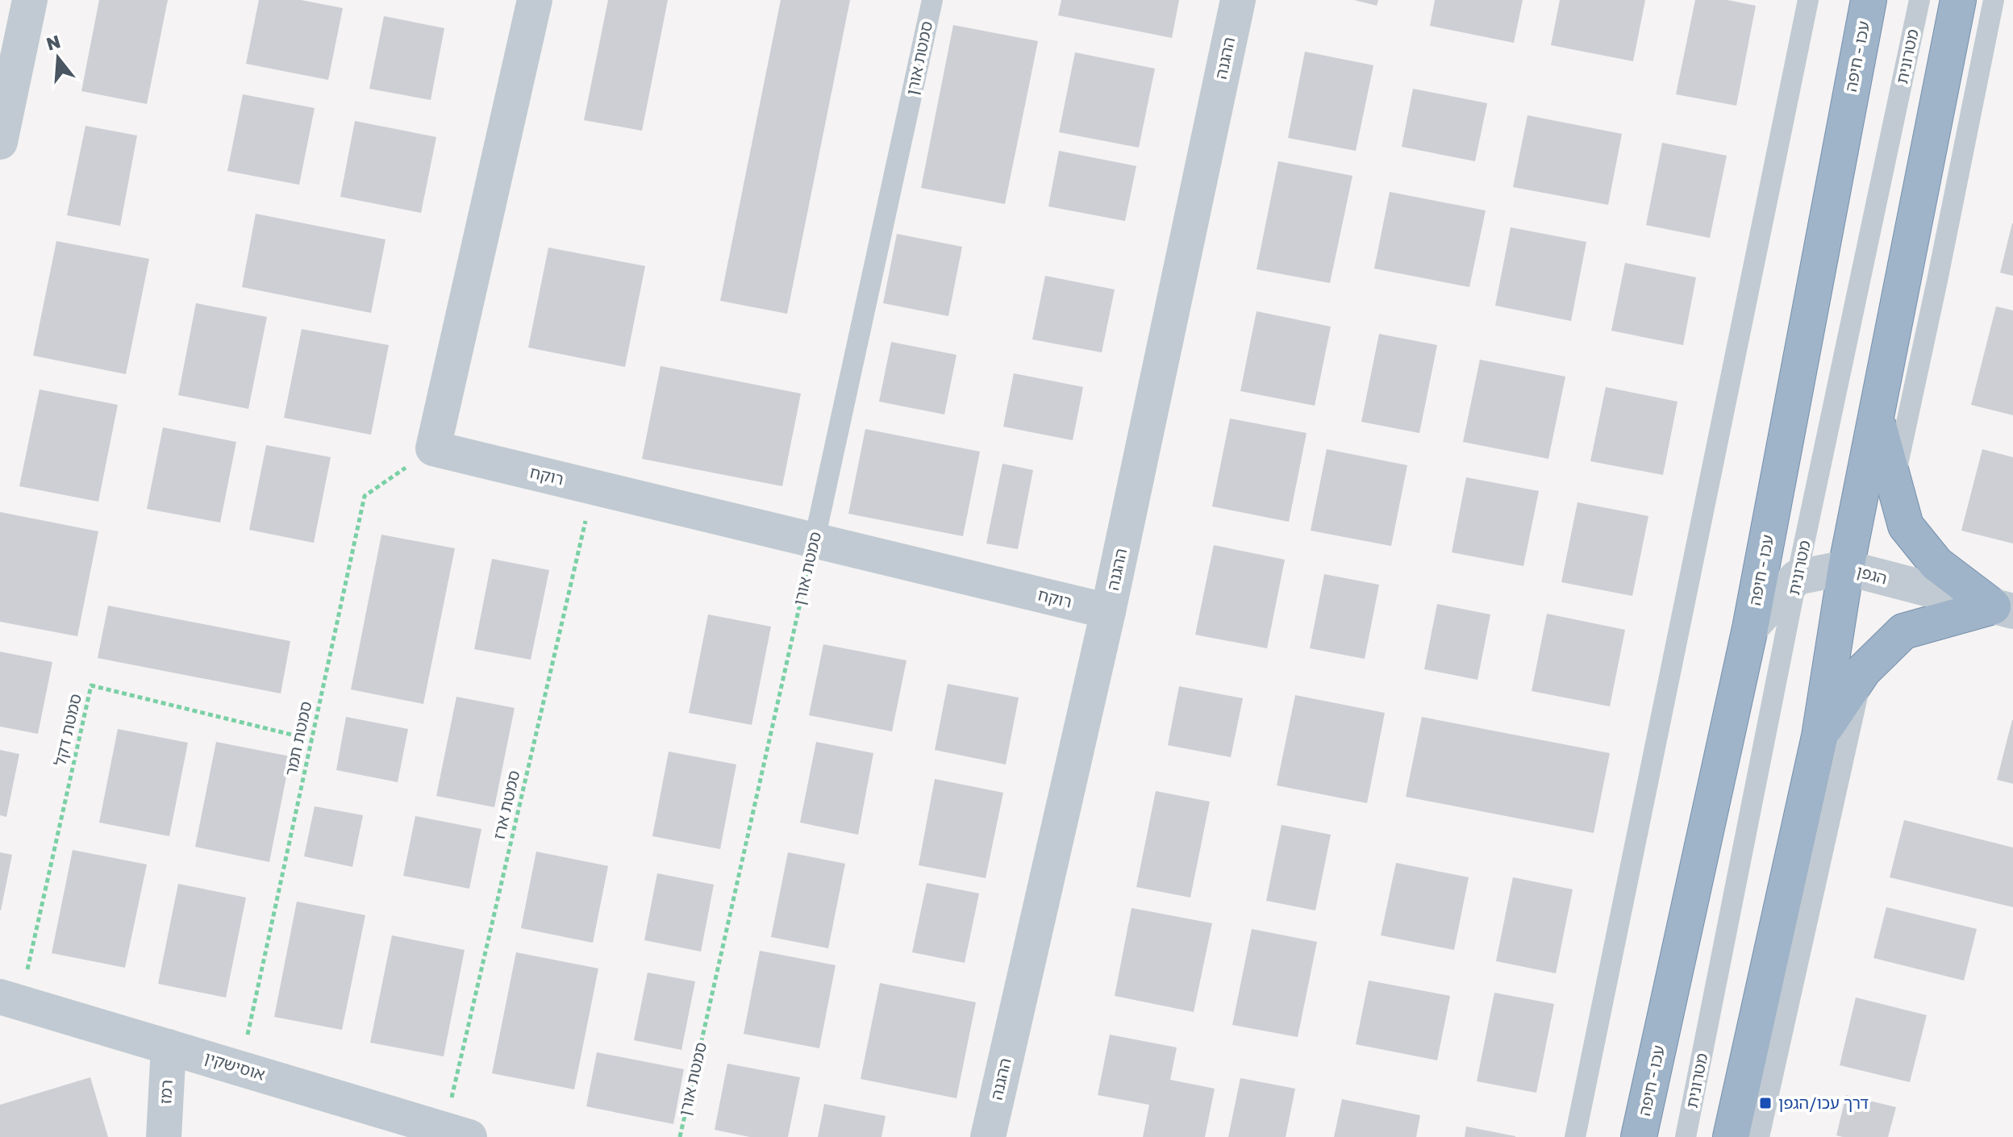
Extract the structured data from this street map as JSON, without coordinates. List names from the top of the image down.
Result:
{
  "streets": {
    "highway": ["עכו - חיפה"],
    "street": [
      "ההגנה",
      "רוקח",
      "הגפן",
      "אוסישקין",
      "רמז"
    ],
    "lane": ["מטרונית", "סמטת אורן"],
    "path": ["סמטת דקל", "סמטת תמר", "סמטת ארז"]
  },
  "crossings": [
    ["מטרונית", "הגפן"],
    ["סמטת אורן", "רוקח"],
    ["ההגנה", "רוקח"],
    ["רוקח", "סמטת תמר"],
    ["רוקח", "סמטת ארז"],
    ["סמטת דקל", "סמטת תמר"],
    ["סמטת דקל", "אוסישקין"],
    ["סמטת תמר", "אוסישקין"],
    ["סמטת ארז", "אוסישקין"],
    ["אוסישקין", "רמז"]
  ],
  "places": {
    "transit": ["דרך עכו/הגפן"]
  },
  "north": "top"
}
